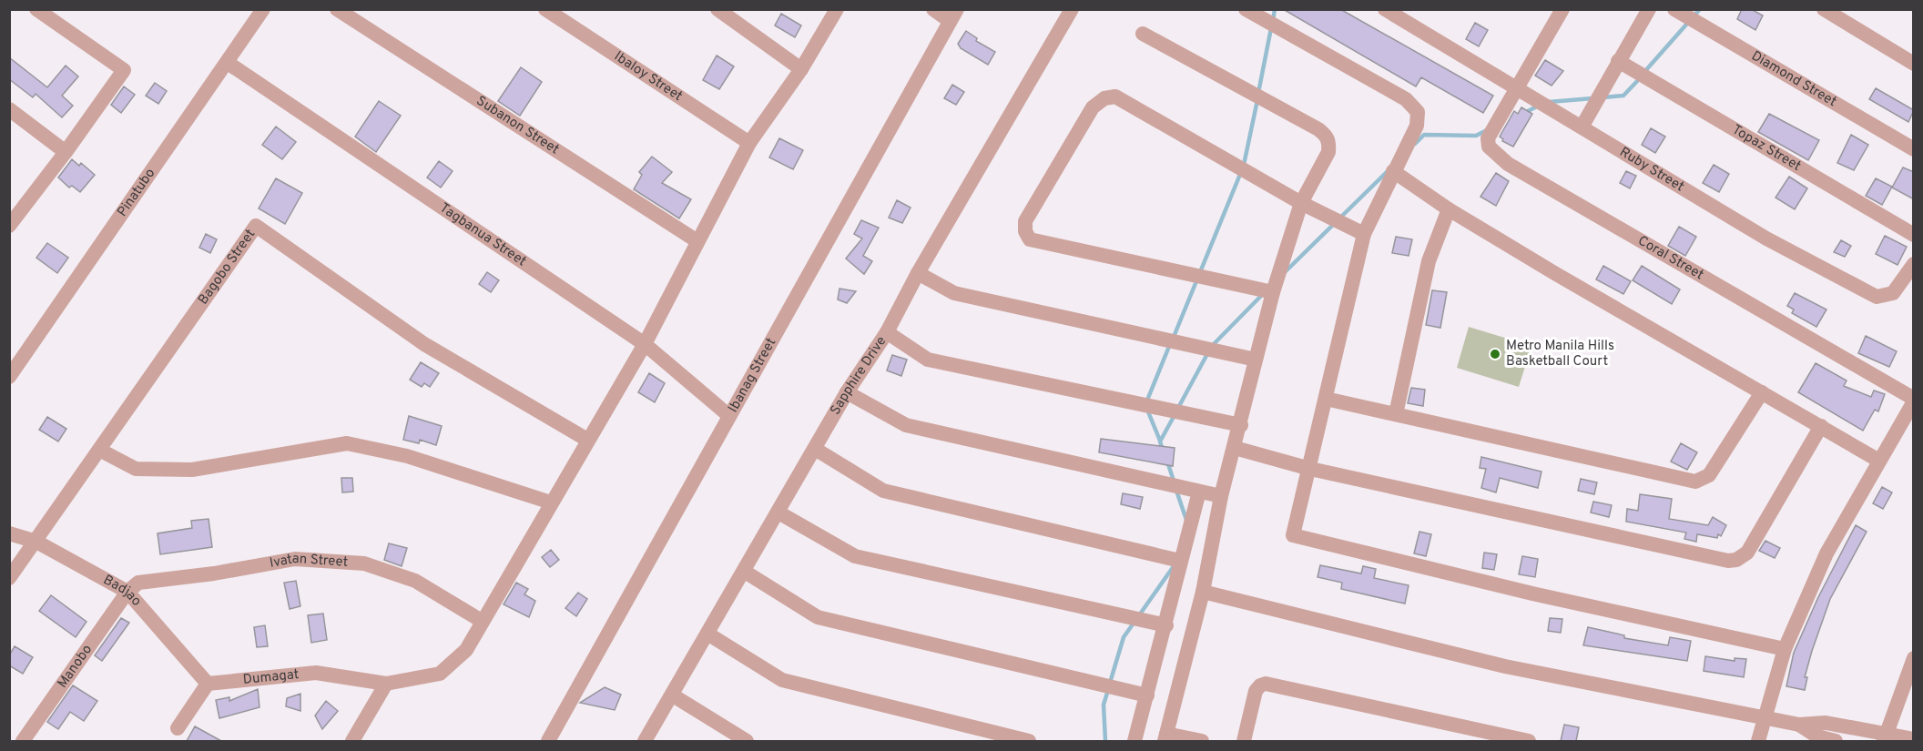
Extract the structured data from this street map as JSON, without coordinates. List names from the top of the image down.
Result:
{
  "streets": {
    "street": [
      "Ibaloy Street",
      "Diamond Street",
      "Subanon Street",
      "Topaz Street",
      "Ruby Street",
      "Pinatubo",
      "Tagbanua Street",
      "Coral Street",
      "Bagobo Street",
      "Ibanag Street",
      "Sapphire Drive",
      "Ivatan Street",
      "Badjao",
      "Manobo",
      "Dumagat"
    ]
  },
  "crossings": [
    ["Ruby Street", "Coral Street"],
    ["Pinatubo", "Tagbanua Street"],
    ["Tagbanua Street", "Ibanag Street"],
    ["Bagobo Street", "Badjao"],
    ["Ivatan Street", "Badjao"],
    ["Ivatan Street", "Manobo"],
    ["Badjao", "Manobo"],
    ["Badjao", "Dumagat"]
  ],
  "places": ["Metro Manila Hills Basketball Court"]
}
